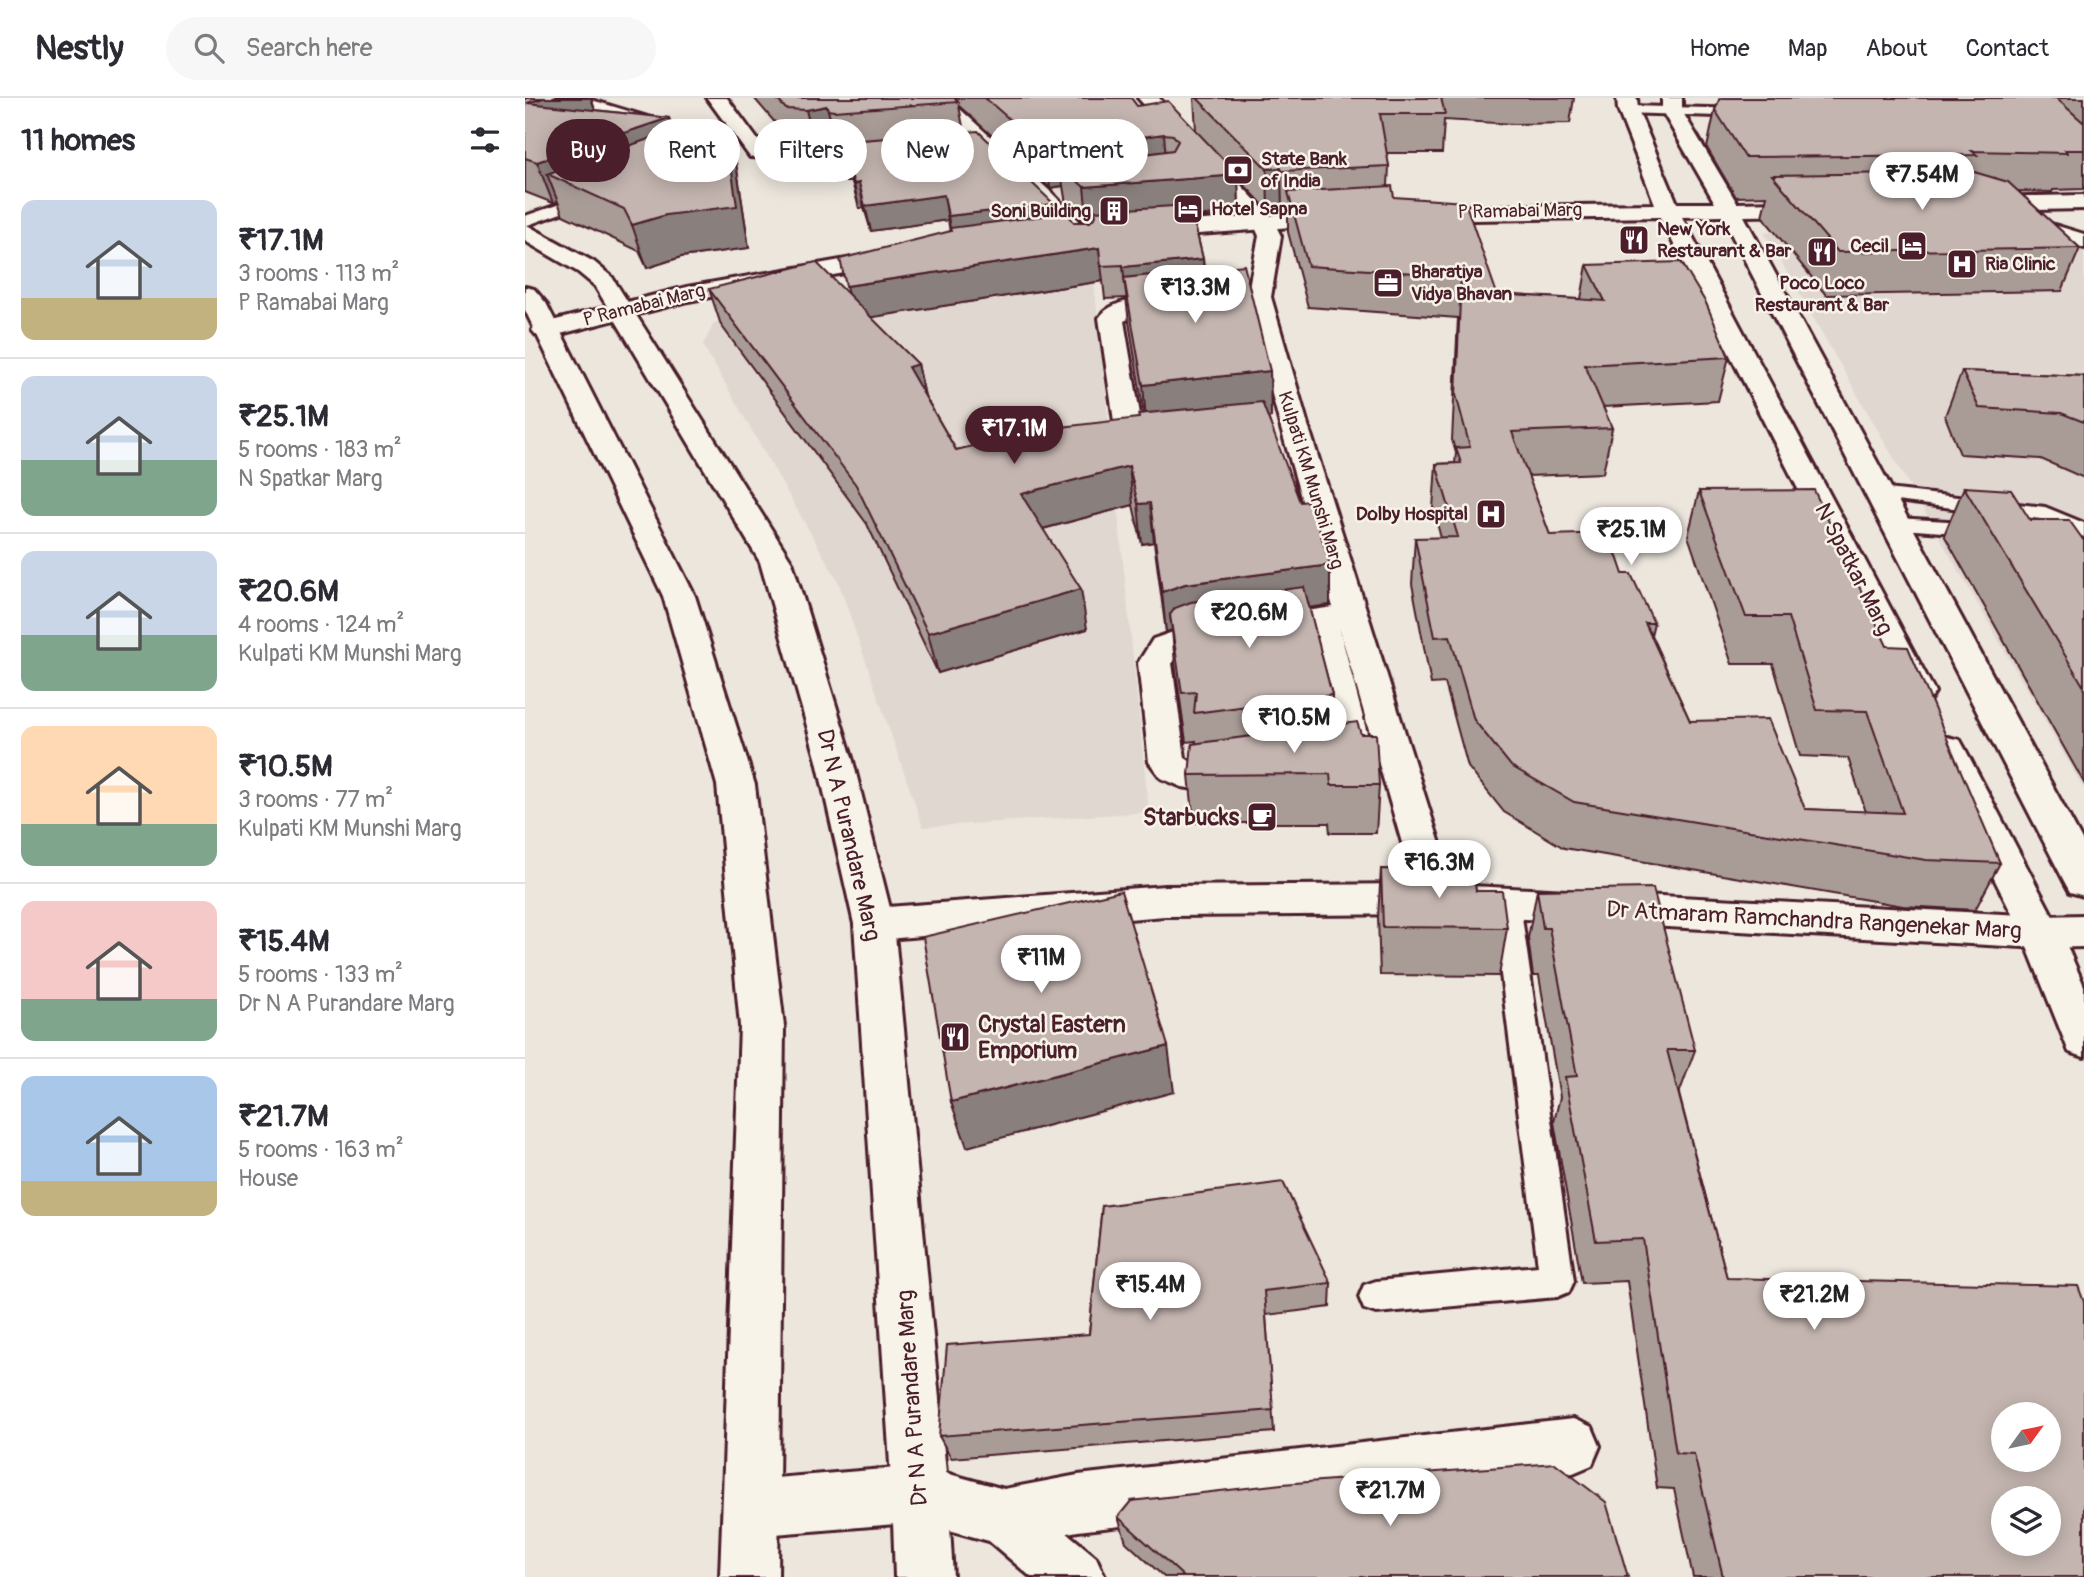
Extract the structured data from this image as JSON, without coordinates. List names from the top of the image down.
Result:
{
  "streets": {
    "main road": [
      "P Ramabai Marg",
      "Kulpati KM Munshi Marg",
      "N Spatkar Marg",
      "Dr N A Purandare Marg",
      "Dr Atmaram Ramchandra Rangenekar Marg"
    ]
  },
  "crossings": [
    ["P Ramabai Marg", "N Spatkar Marg"],
    ["P Ramabai Marg", "Dr N A Purandare Marg"],
    ["Kulpati KM Munshi Marg", "Dr Atmaram Ramchandra Rangenekar Marg"],
    ["N Spatkar Marg", "Dr Atmaram Ramchandra Rangenekar Marg"],
    ["Dr N A Purandare Marg", "Dr Atmaram Ramchandra Rangenekar Marg"]
  ],
  "places": {
    "bank": ["State Bank of India"],
    "hotel": ["Hotel Sapna", "Cecil"],
    "building": ["Soni Building"],
    "restaurant": ["New York Restaurant & Bar", "Poco Loco Restaurant & Bar", "Crystal Eastern Emporium"],
    "hospital": ["Ria Clinic", "Dolby Hospital"],
    "office": ["Bharatiya Vidya Bhavan"],
    "cafe": ["Starbucks"]
  },
  "north": "top right",
  "page": {
    "header": "Nestly",
    "search": "Search here",
    "nav": [
      "Home",
      "Map",
      "About",
      "Contact"
    ],
    "heading": "11 homes",
    "chip": [
      "Buy",
      "Rent",
      "Filters",
      "New",
      "Apartment"
    ],
    "price": [
      "₹7.54M",
      "₹13.3M",
      "₹17.1M",
      "₹25.1M",
      "₹20.6M",
      "₹10.5M",
      "₹16.3M",
      "₹11M",
      "₹15.4M",
      "₹21.2M",
      "₹21.7M"
    ],
    "list": [
      {
        "name": "₹17.1M",
        "note": "3 rooms · 113 m² · P Ramabai Marg"
      },
      {
        "name": "₹25.1M",
        "note": "5 rooms · 183 m² · N Spatkar Marg"
      },
      {
        "name": "₹20.6M",
        "note": "4 rooms · 124 m² · Kulpati KM Munshi Marg"
      },
      {
        "name": "₹10.5M",
        "note": "3 rooms · 77 m² · Kulpati KM Munshi Marg"
      },
      {
        "name": "₹15.4M",
        "note": "5 rooms · 133 m² · Dr N A Purandare Marg"
      },
      {
        "name": "₹21.7M",
        "note": "5 rooms · 163 m² · House"
      }
    ]
  }
}
